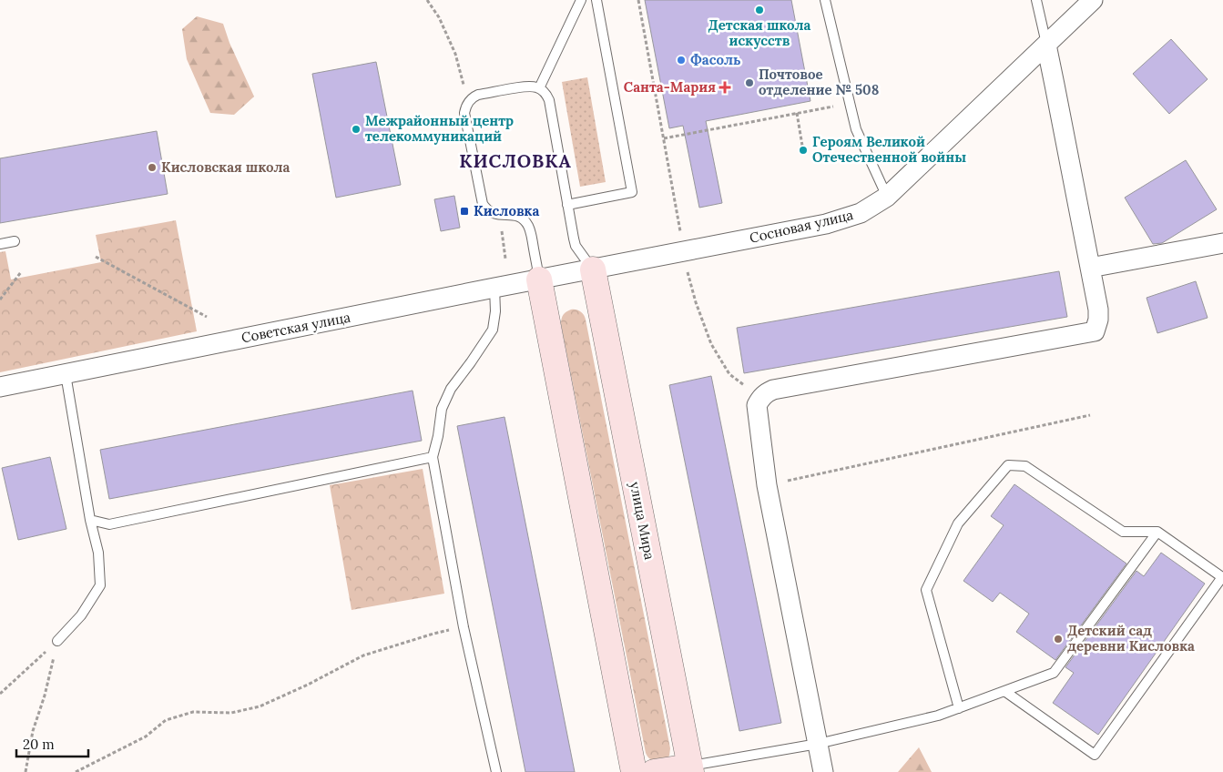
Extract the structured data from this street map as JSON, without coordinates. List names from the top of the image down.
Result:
{
  "streets": {
    "street": ["Сосновая улица", "Советская улица", "улица Мира"]
  },
  "crossings": [
    ["Сосновая улица", "Советская улица"],
    ["Сосновая улица", "улица Мира"],
    ["Советская улица", "улица Мира"]
  ],
  "districts": ["КИСЛОВКА"],
  "places": {
    "other": [
      "Детская школа искусств",
      "Фасоль",
      "Почтовое отделение № 508",
      "Межрайонный центр телекоммуникаций",
      "Героям Великой Отечественной войны",
      "Кисловская школа",
      "Детский сад деревни Кисловка"
    ],
    "health": ["Санта-Мария"],
    "transit": ["Кисловка"]
  },
  "scale_bar": "20 m"
}
